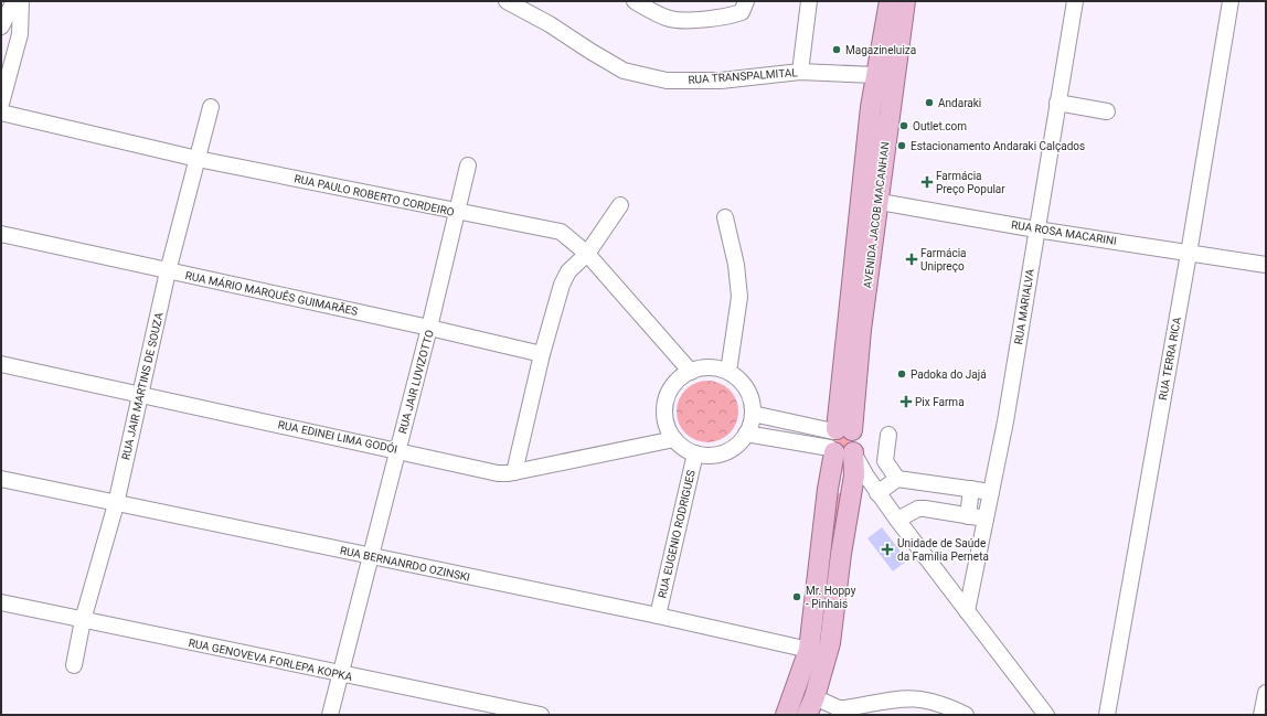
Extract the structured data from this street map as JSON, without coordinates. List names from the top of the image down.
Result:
{
  "streets": {
    "main road": ["AVENIDA JACOB MACANHAN"],
    "street": [
      "RUA TRANSPALMITAL",
      "RUA PAULO ROBERTO CORDEIRO",
      "RUA ROSA MACARINI",
      "RUA MÁRIO MARQUÊS GUIMARÃES",
      "RUA MARIALVA",
      "RUA TERRA RICA",
      "RUA JAIR LUVIZOTTO",
      "RUA JAIR MARTINS DE SOUZA",
      "RUA EDINEI LIMA GODÓI",
      "RUA EUGENIO RODRIGUES",
      "RUA BERNANRDO OZINSKI",
      "RUA GENOVEVA FORLEPA KOPKA"
    ]
  },
  "crossings": [
    ["RUA TRANSPALMITAL", "AVENIDA JACOB MACANHAN"],
    ["RUA PAULO ROBERTO CORDEIRO", "RUA JAIR LUVIZOTTO"],
    ["RUA PAULO ROBERTO CORDEIRO", "RUA JAIR MARTINS DE SOUZA"],
    ["RUA PAULO ROBERTO CORDEIRO", "RUA EDINEI LIMA GODÓI"],
    ["RUA PAULO ROBERTO CORDEIRO", "RUA EUGENIO RODRIGUES"],
    ["AVENIDA JACOB MACANHAN", "RUA ROSA MACARINI"],
    ["AVENIDA JACOB MACANHAN", "RUA BERNANRDO OZINSKI"],
    ["RUA ROSA MACARINI", "RUA MARIALVA"],
    ["RUA ROSA MACARINI", "RUA TERRA RICA"],
    ["RUA MÁRIO MARQUÊS GUIMARÃES", "RUA JAIR LUVIZOTTO"],
    ["RUA MÁRIO MARQUÊS GUIMARÃES", "RUA JAIR MARTINS DE SOUZA"],
    ["RUA JAIR LUVIZOTTO", "RUA EDINEI LIMA GODÓI"],
    ["RUA JAIR LUVIZOTTO", "RUA BERNANRDO OZINSKI"],
    ["RUA JAIR LUVIZOTTO", "RUA GENOVEVA FORLEPA KOPKA"],
    ["RUA JAIR MARTINS DE SOUZA", "RUA EDINEI LIMA GODÓI"],
    ["RUA JAIR MARTINS DE SOUZA", "RUA BERNANRDO OZINSKI"],
    ["RUA JAIR MARTINS DE SOUZA", "RUA GENOVEVA FORLEPA KOPKA"],
    ["RUA EDINEI LIMA GODÓI", "RUA EUGENIO RODRIGUES"],
    ["RUA EUGENIO RODRIGUES", "RUA BERNANRDO OZINSKI"]
  ],
  "places": {
    "other": [
      "Magazineluiza",
      "Andaraki",
      "Outlet.com",
      "Estacionamento Andaraki Calçados",
      "Padoka do Jajá",
      "Mr. Hoppy - Pinhais"
    ],
    "health": [
      "Farmácia Preço Popular",
      "Farmácia Unipreço",
      "Pix Farma",
      "Unidade de Saúde da Família Perneta"
    ]
  }
}
